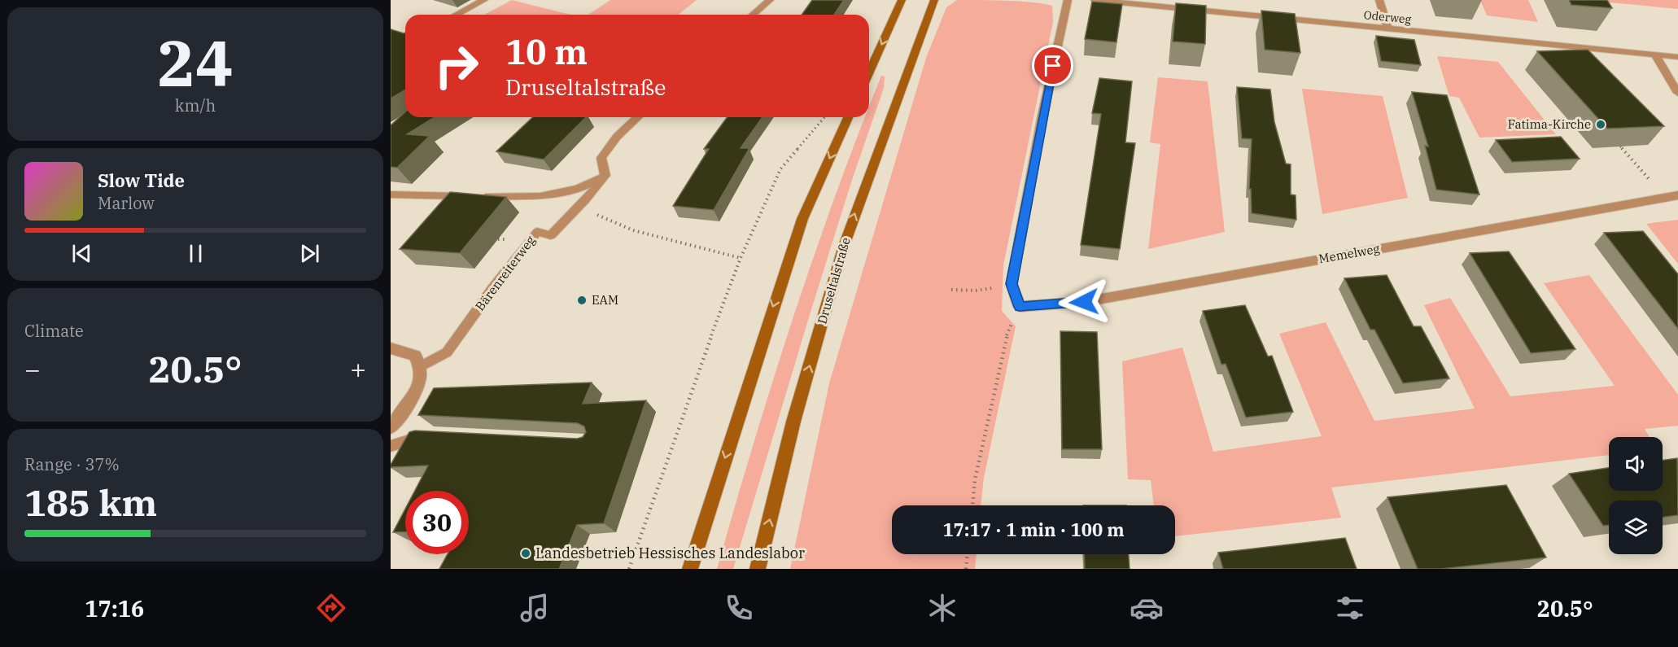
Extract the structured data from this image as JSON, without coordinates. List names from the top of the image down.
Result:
{
  "streets": {
    "main road": ["Druseltalstraße"],
    "street": ["Oderweg", "Memelweg"],
    "lane": ["Bärenreiterweg"]
  },
  "places": ["Fatima-Kirche", "EAM", "Landesbetrieb Hessisches Landeslabor"],
  "page": {
    "tile": [
      ["24", "km/h"],
      "Climate",
      ["Range · 37%", "185 km"]
    ],
    "turn": ["10 m", "Druseltalstraße"],
    "song": ["Slow Tide", "Marlow"],
    "heat": ["−", "20.5°", "+"],
    "limit": "30",
    "trip": "17:17 · 1 min · 100 m",
    "tabs": ["17:16", "20.5°"]
  }
}
